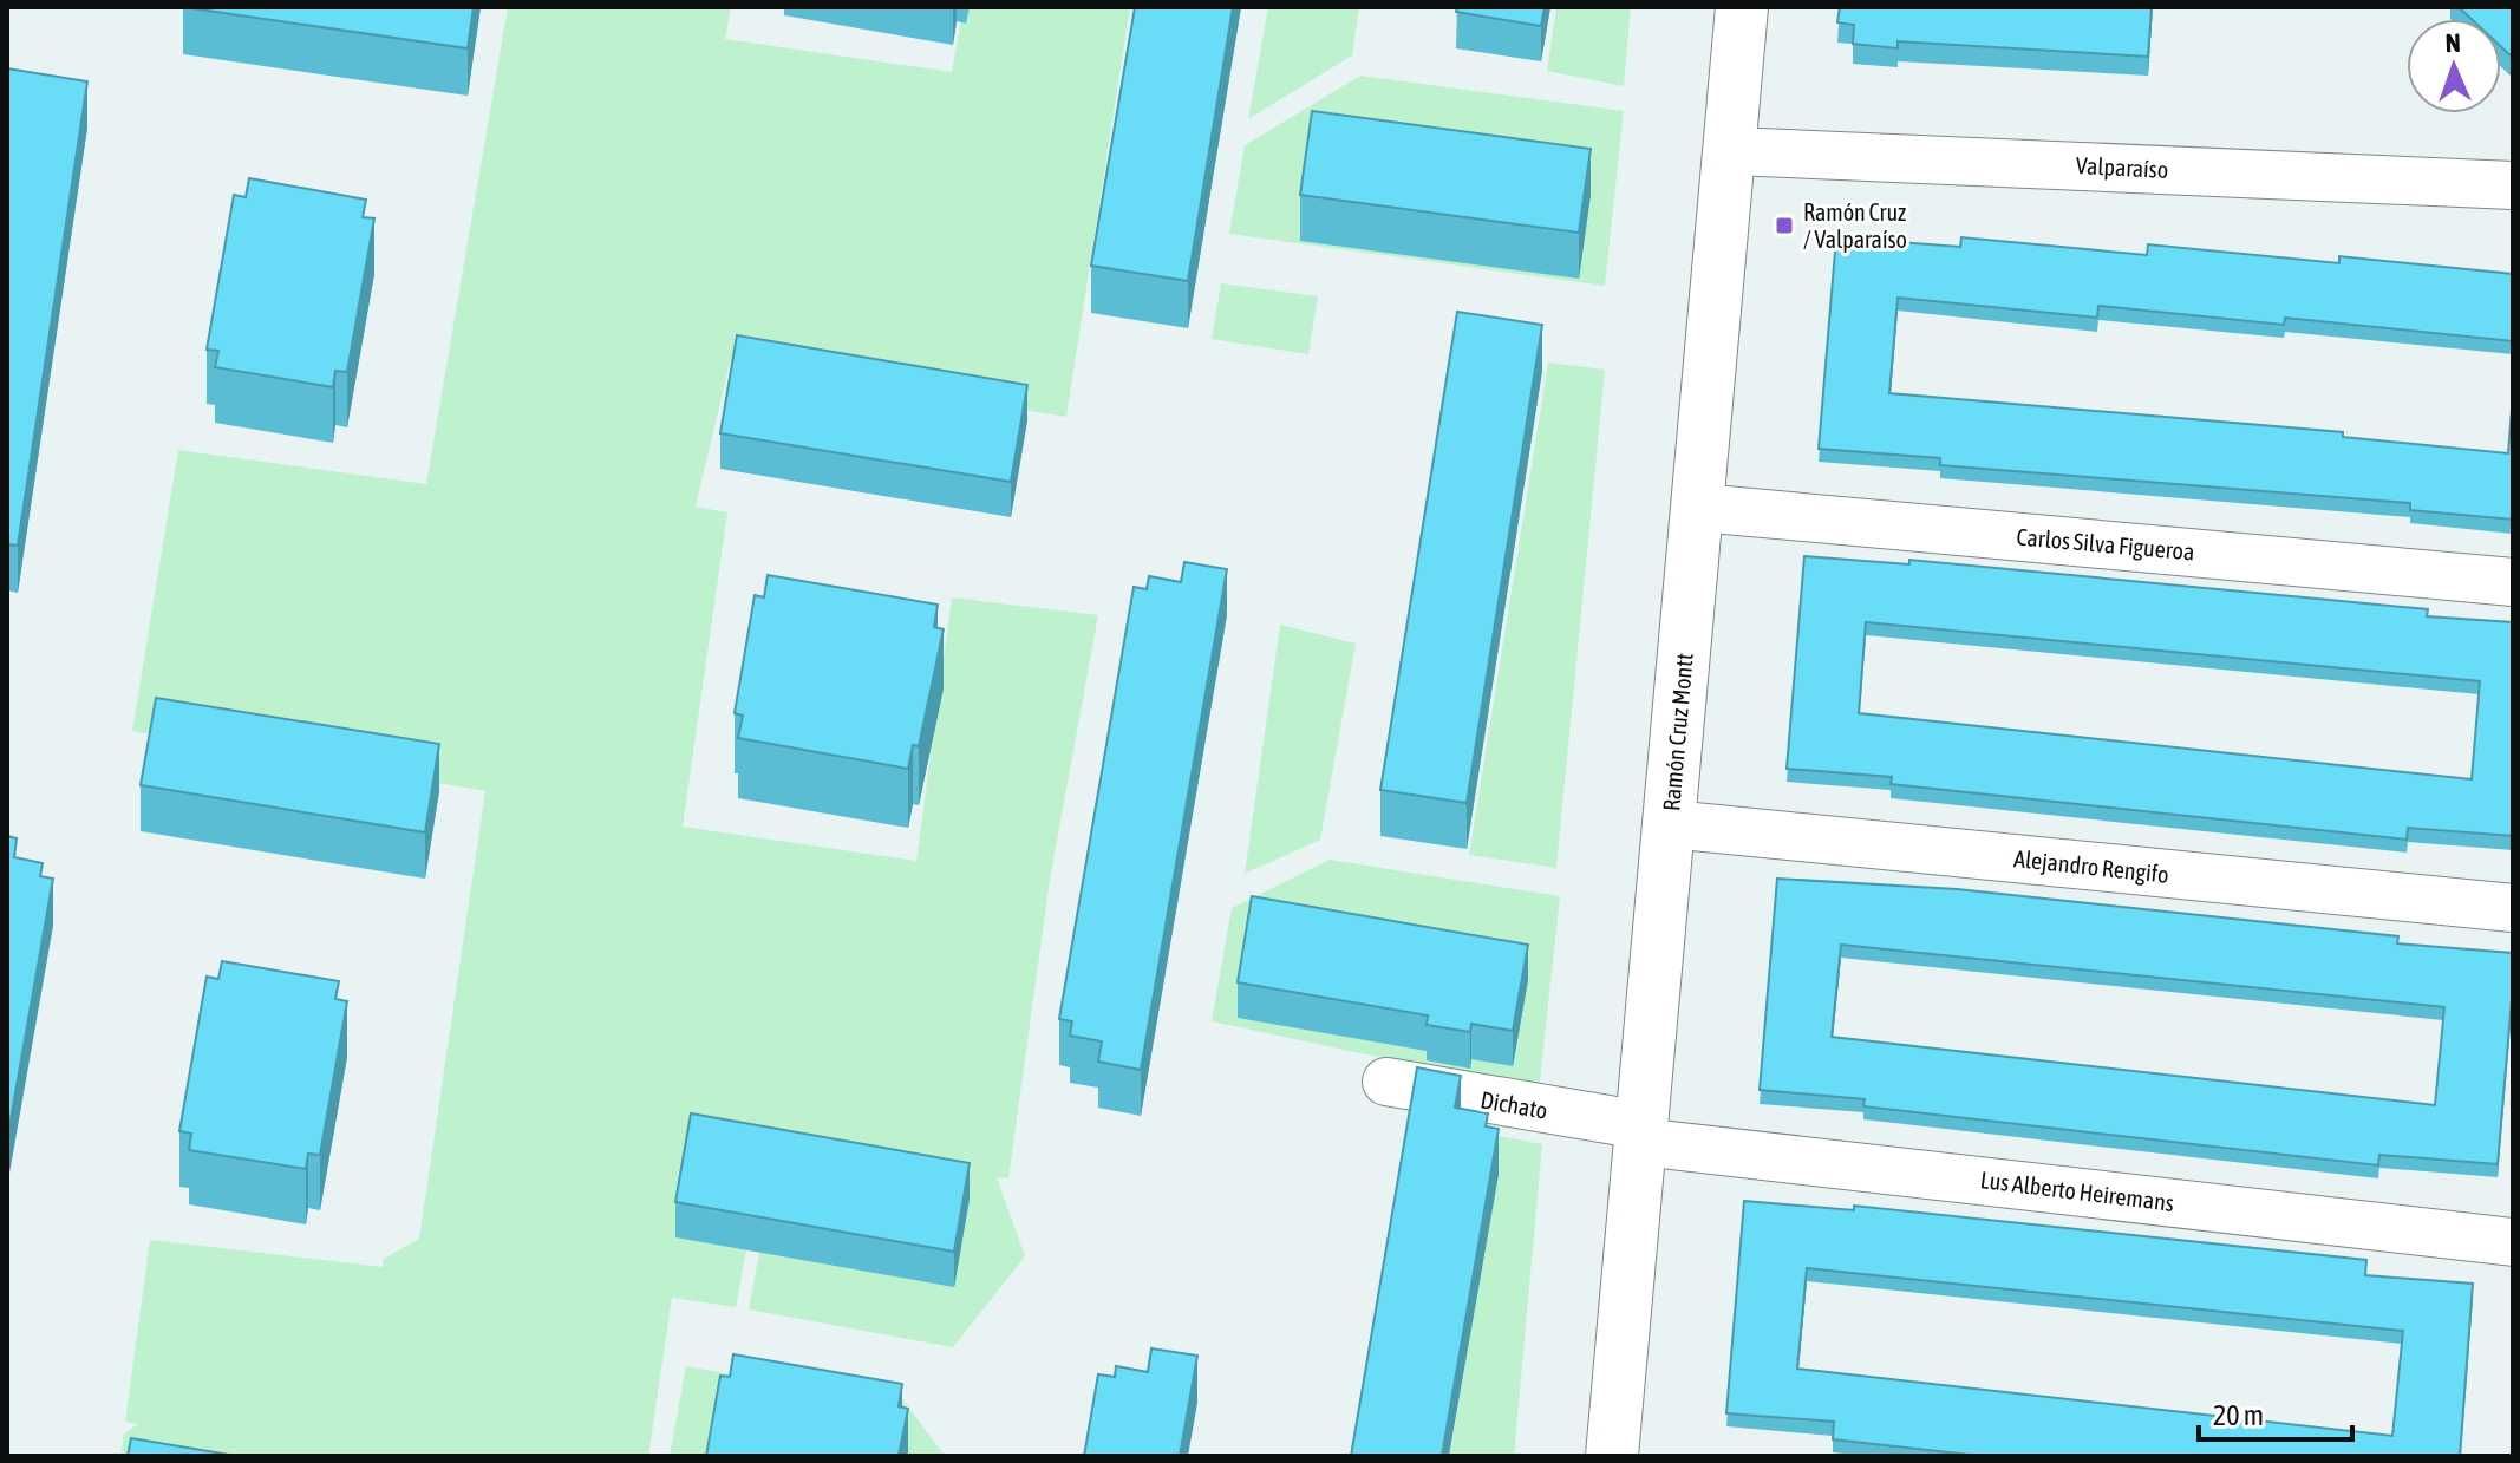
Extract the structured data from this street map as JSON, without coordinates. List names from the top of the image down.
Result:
{
  "streets": {
    "street": [
      "Valparaíso",
      "Carlos Silva Figueroa",
      "Ramón Cruz Montt",
      "Alejandro Rengifo",
      "Dichato",
      "Lus Alberto Heiremans"
    ]
  },
  "crossings": [
    ["Valparaíso", "Ramón Cruz Montt"],
    ["Carlos Silva Figueroa", "Ramón Cruz Montt"],
    ["Ramón Cruz Montt", "Alejandro Rengifo"],
    ["Ramón Cruz Montt", "Dichato"],
    ["Ramón Cruz Montt", "Lus Alberto Heiremans"],
    ["Dichato", "Lus Alberto Heiremans"]
  ],
  "places": {
    "transit": ["Ramón Cruz / Valparaíso"]
  },
  "scale_bar": "20 m",
  "north": "top"
}
